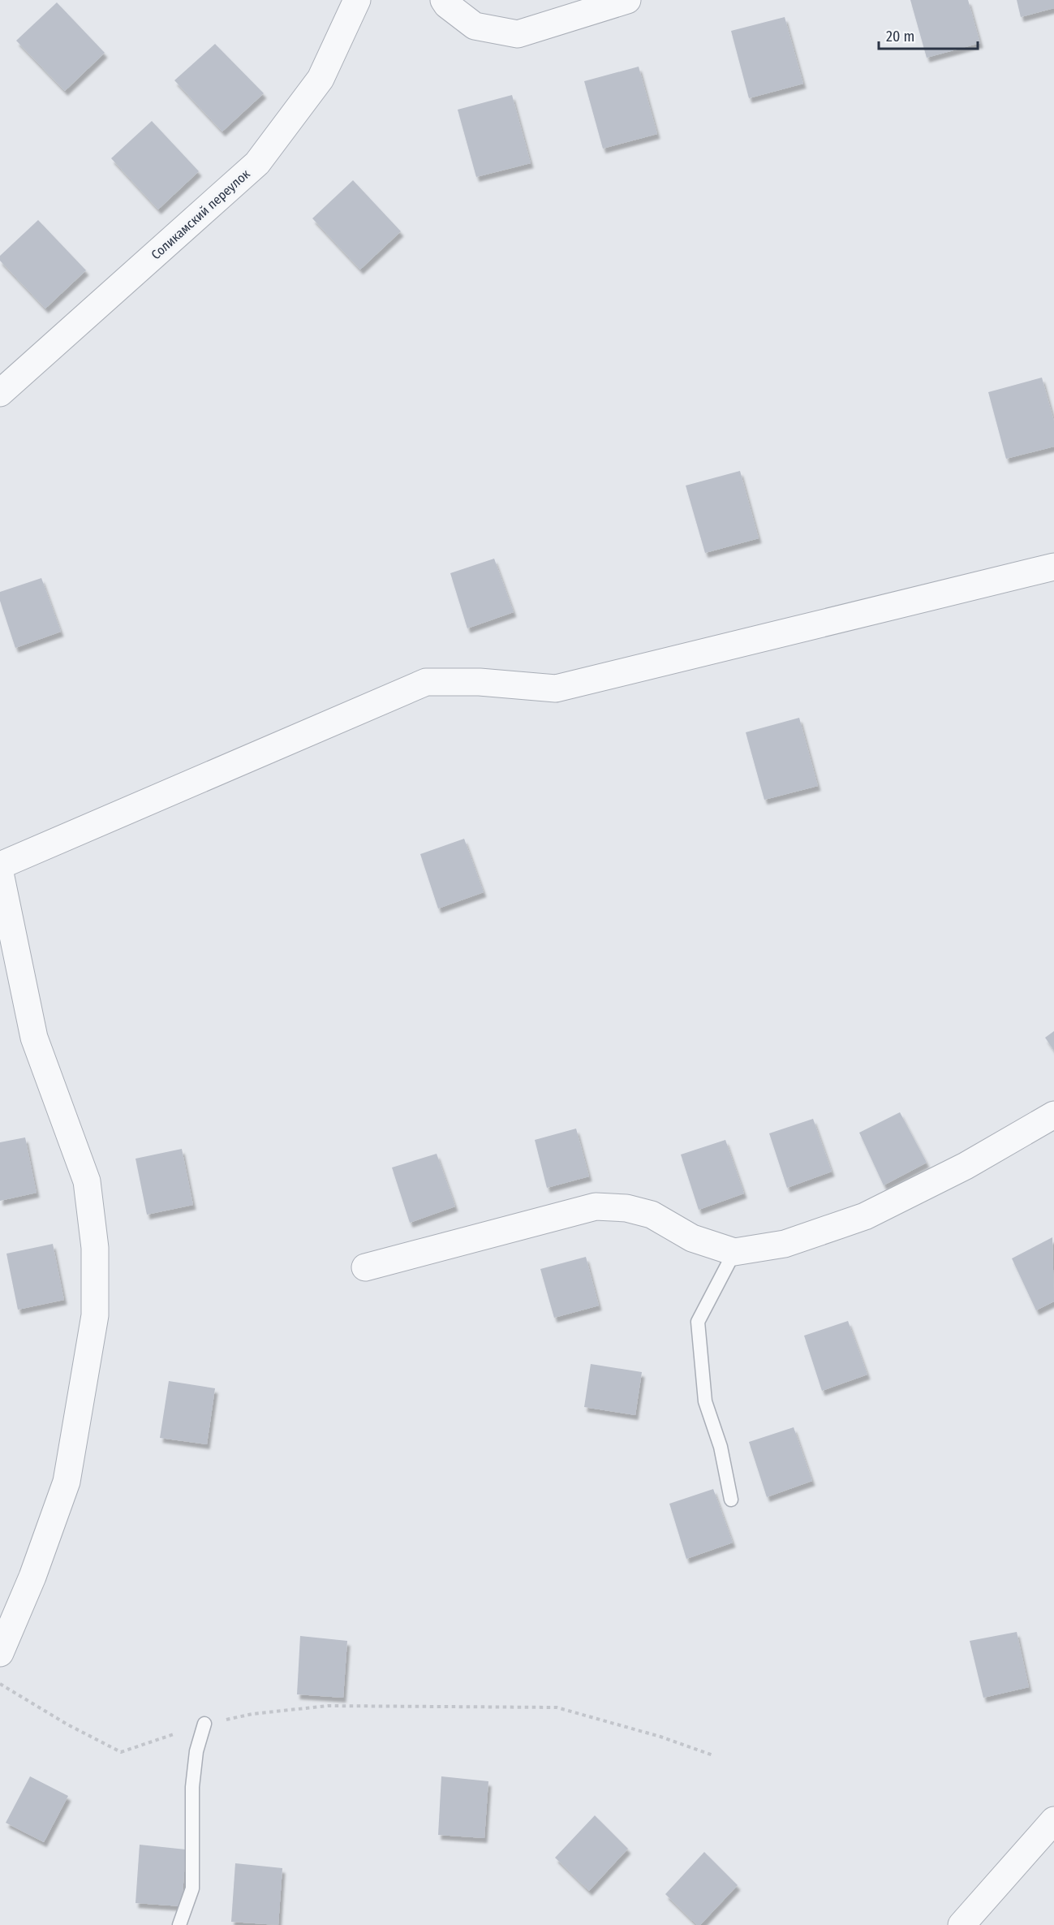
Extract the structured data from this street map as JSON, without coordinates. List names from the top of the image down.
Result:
{
  "streets": {
    "street": ["Соликамский переулок"]
  },
  "scale_bar": "20 m"
}
